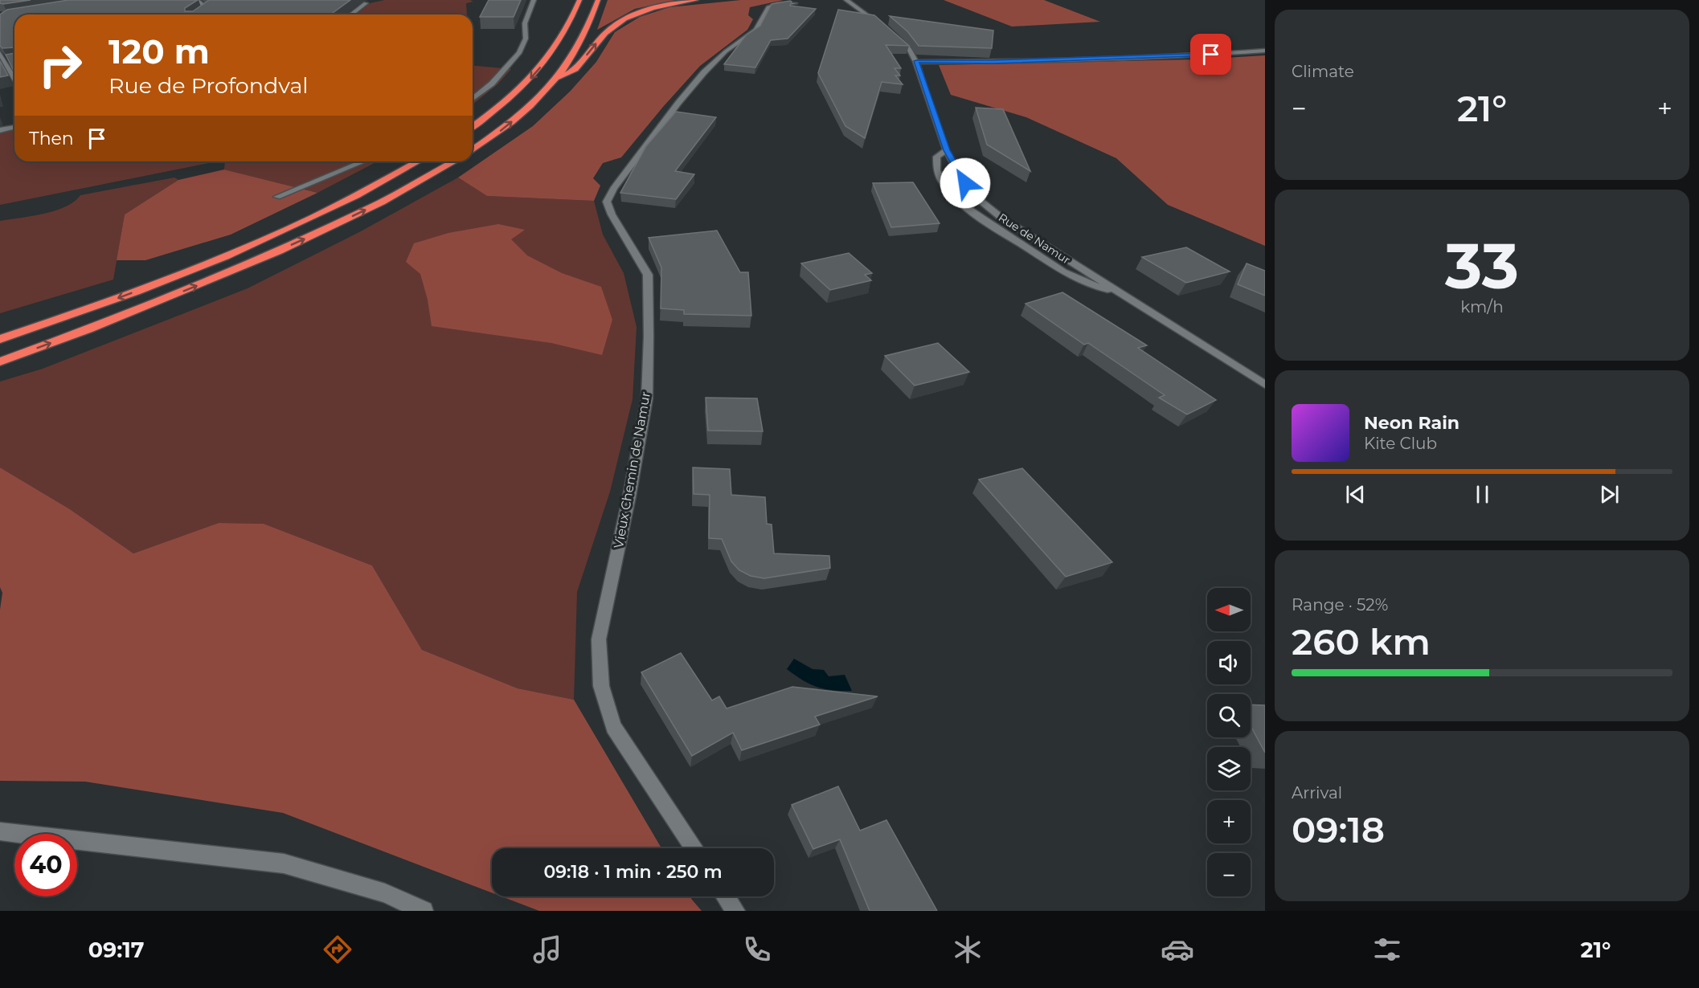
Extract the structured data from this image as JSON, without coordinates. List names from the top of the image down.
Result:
{
  "streets": {
    "street": ["Rue de Namur", "Vieux Chemin de Namur"]
  },
  "north": "left",
  "page": {
    "tile": [
      "Climate",
      ["33", "km/h"],
      ["Range · 52%", "260 km"],
      ["Arrival", "09:18"]
    ],
    "turn": ["120 m", "Rue de Profondval"],
    "heat": ["−", "21°", "+"],
    "then": "Then",
    "song": ["Neon Rain", "Kite Club"],
    "map_buttons": ["+", "−"],
    "limit": "40",
    "trip": "09:18 · 1 min · 250 m",
    "tabs": ["09:17", "21°"]
  }
}
